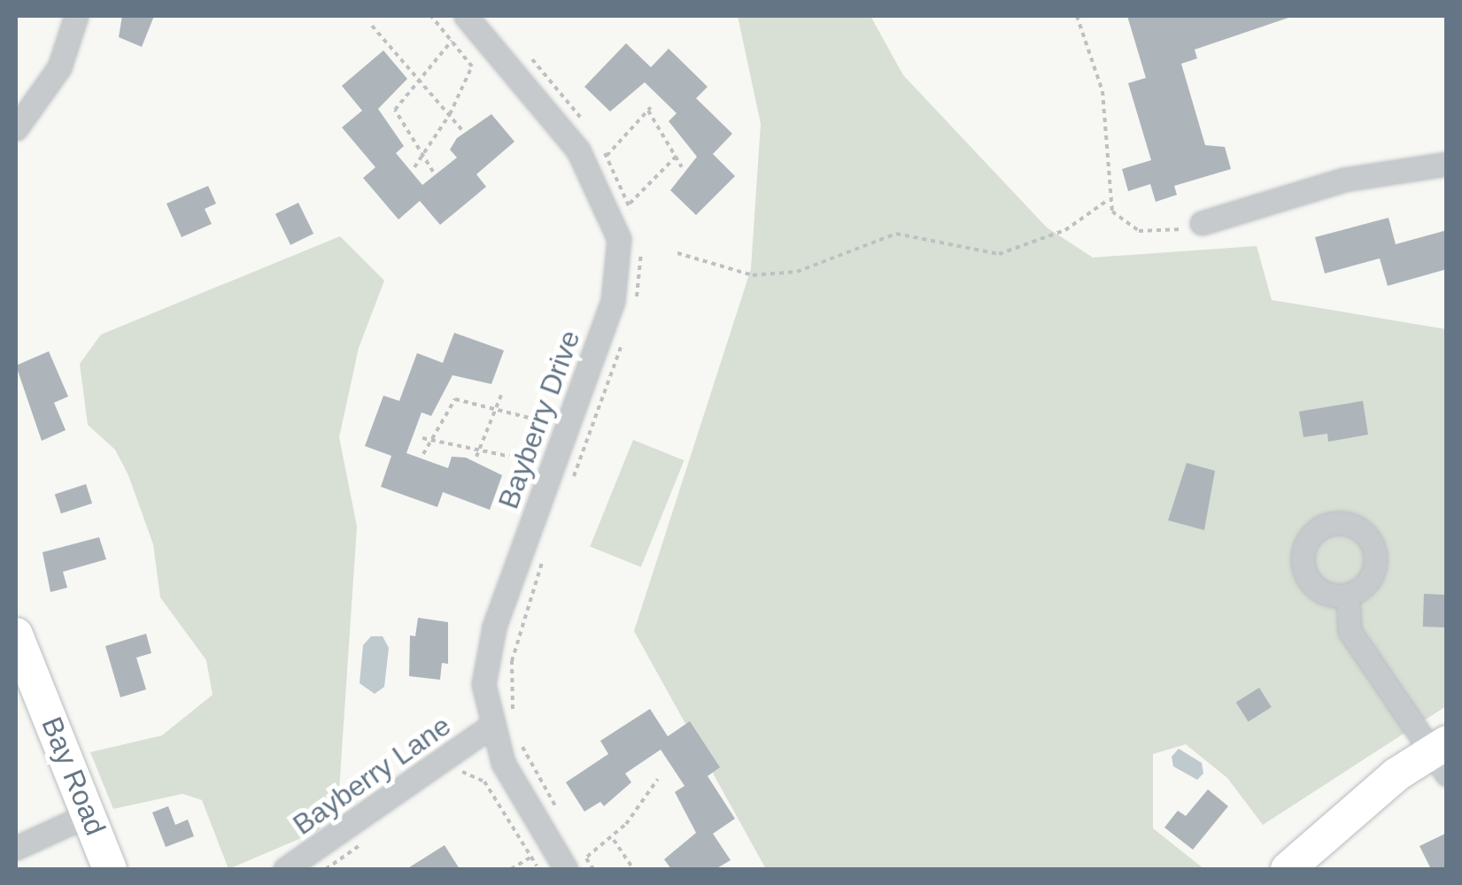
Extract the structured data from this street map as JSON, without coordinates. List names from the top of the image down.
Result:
{
  "streets": {
    "main road": ["Bay Road"],
    "street": ["Bayberry Drive", "Bayberry Lane"]
  },
  "crossings": [
    ["Bayberry Drive", "Bayberry Lane"]
  ]
}
